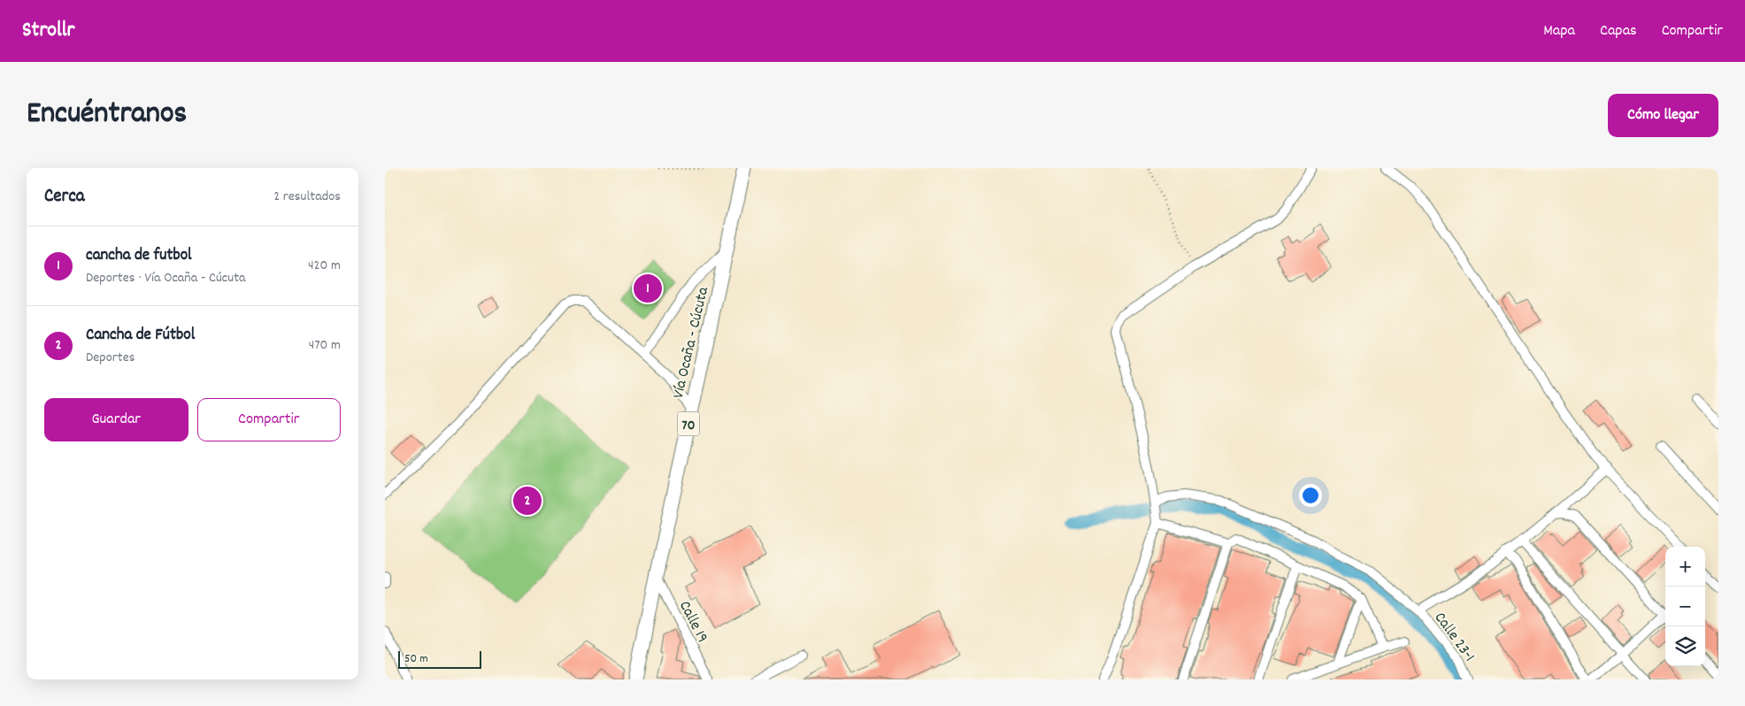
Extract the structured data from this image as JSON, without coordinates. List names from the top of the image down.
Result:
{
  "streets": {
    "main road": ["Vía Ocaña - Cúcuta", "70"],
    "street": ["Calle 19", "Calle 23-1"]
  },
  "crossings": [
    ["Vía Ocaña - Cúcuta", "Calle 19"]
  ],
  "scale_bar": "50 m",
  "page": {
    "header": "Strollr",
    "nav": ["Mapa", "Capas", "Compartir"],
    "title": "Encuéntranos",
    "buttons": [
      "Cómo llegar",
      ["Guardar", "Compartir"]
    ],
    "heading": ["Cerca", "2 resultados"],
    "list": [
      {
        "mark": "1",
        "name": "cancha de futbol",
        "note": "Deportes · Vía Ocaña - Cúcuta",
        "value": "420 m"
      },
      {
        "mark": "2",
        "name": "Cancha de Fútbol",
        "note": "Deportes",
        "value": "470 m"
      }
    ],
    "pins": ["1", "2"],
    "map_buttons": ["+", "−"],
    "scale": "50 m"
  }
}
